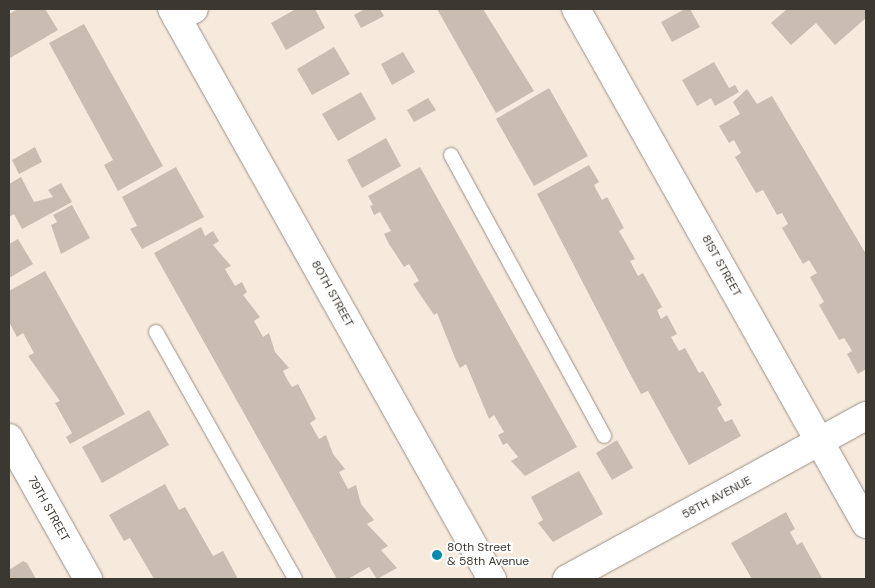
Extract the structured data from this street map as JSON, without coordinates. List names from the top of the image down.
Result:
{
  "streets": {
    "street": [
      "81ST STREET",
      "80TH STREET",
      "58TH AVENUE",
      "79TH STREET"
    ]
  },
  "crossings": [
    ["81ST STREET", "58TH AVENUE"]
  ],
  "places": ["80th Street & 58th Avenue"]
}
